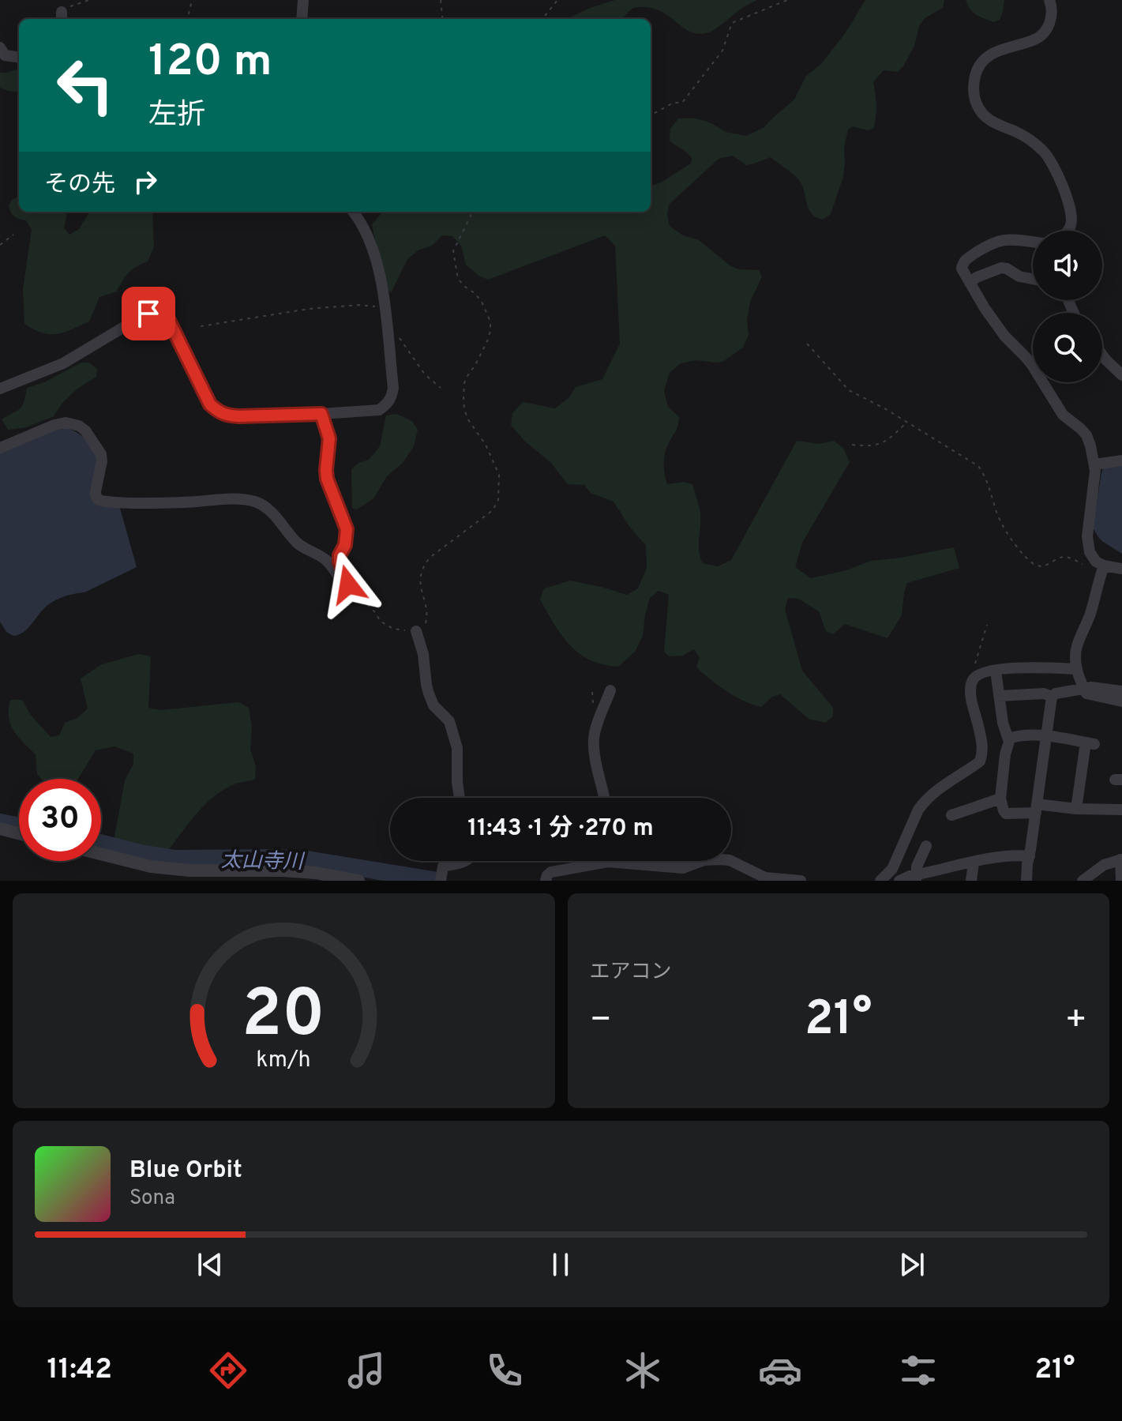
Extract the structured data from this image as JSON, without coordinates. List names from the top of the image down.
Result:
{
  "water": ["太山寺川"],
  "page": {
    "turn": ["120 m", "左折"],
    "then": "その先",
    "limit": "30",
    "trip": "11:43 · 1 分 · 270 m",
    "tile": "エアコン",
    "heat": ["−", "21°", "+"],
    "song": ["Blue Orbit", "Sona"],
    "tabs": ["11:42", "21°"],
    "gauge": ["20", "km/h"]
  }
}
